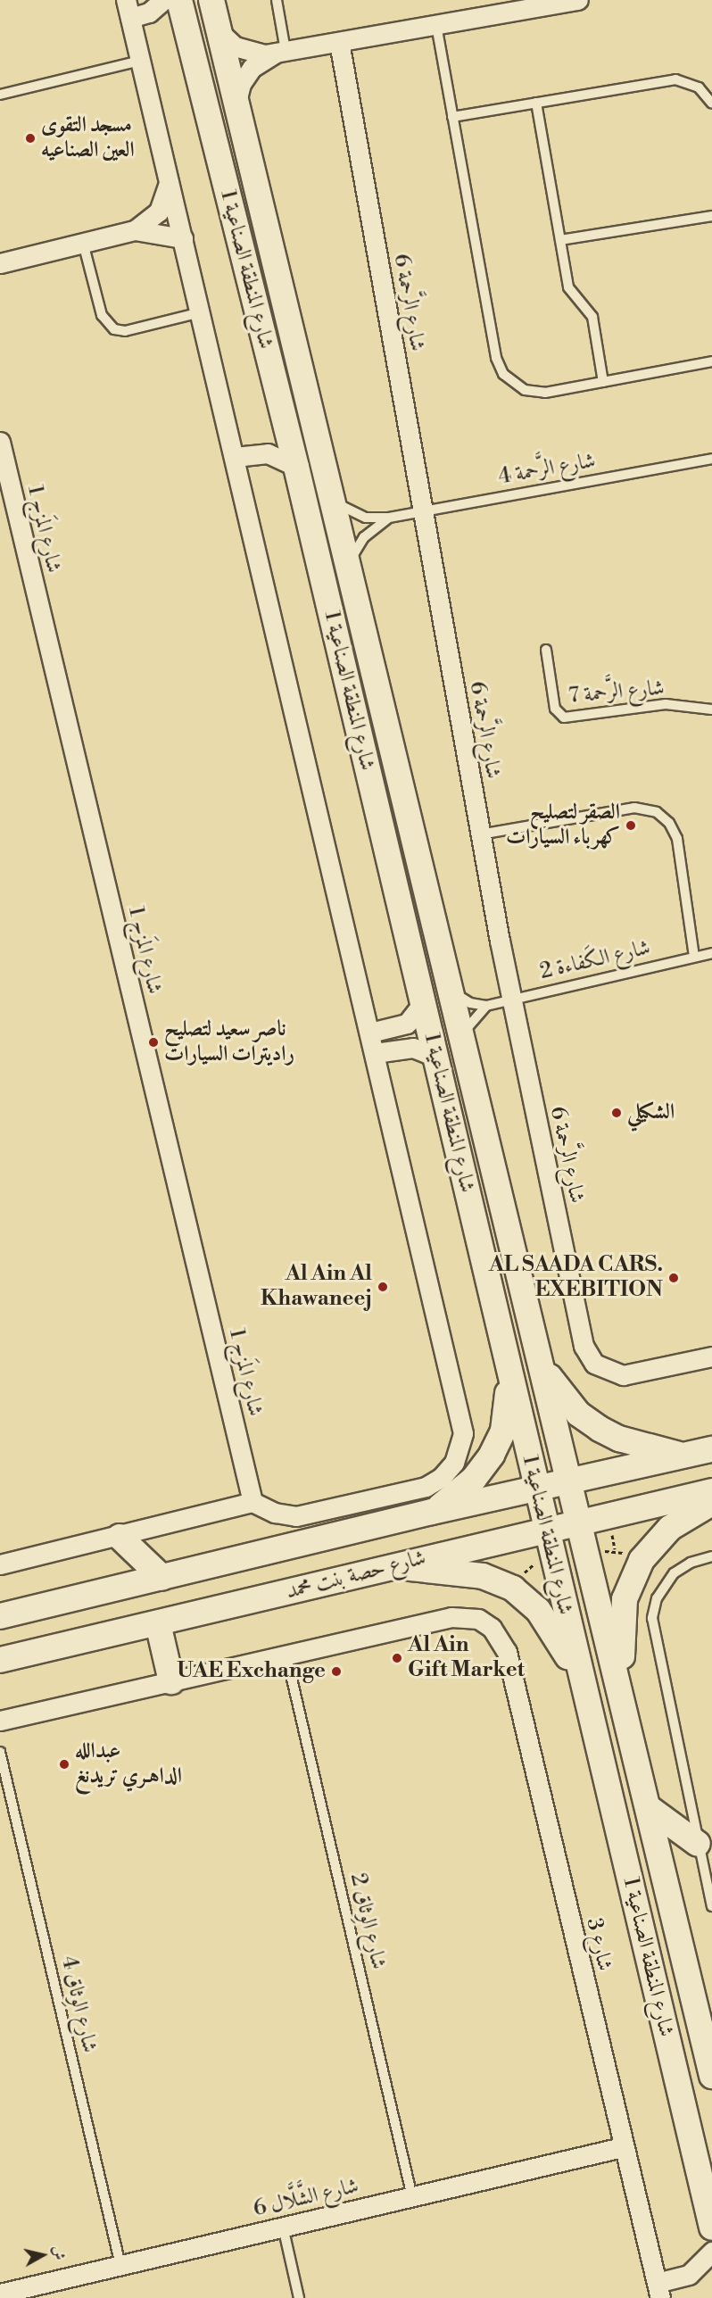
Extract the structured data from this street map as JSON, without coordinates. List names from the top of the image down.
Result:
{
  "streets": {
    "street": [
      "شارع المنطقة الصناعية 1",
      "شارع الرَّحمة 6",
      "شارع المَزج 1",
      "شارع حصة بنت محمد",
      "شارع 3",
      "شارع الشَّلَّال 6"
    ],
    "lane": [
      "شارع الرَّحمة 4",
      "شارع الرَّحمة 7",
      "شارع الكَفاءة 2",
      "شارع الوِثاق 2",
      "شارع الوِثاق 4"
    ]
  },
  "crossings": [
    ["شارع المنطقة الصناعية 1", "شارع الرَّحمة 4"],
    ["شارع المنطقة الصناعية 1", "شارع حصة بنت محمد"],
    ["شارع الرَّحمة 6", "شارع الرَّحمة 4"],
    ["شارع الرَّحمة 6", "شارع الكَفاءة 2"],
    ["شارع الوِثاق 2", "شارع 3"],
    ["شارع الوِثاق 2", "شارع الشَّلَّال 6"],
    ["شارع 3", "شارع الشَّلَّال 6"],
    ["شارع الوِثاق 4", "شارع الشَّلَّال 6"]
  ],
  "places": [
    "مسجد التقوى العين الصناعيه",
    "الصقر لتصليح كهرباء السيارات",
    "ناصر سعيد لتصليح راديترات السيارات",
    "الشكيلي",
    "AL SAADA CARS. EXEBITION",
    "Al Ain Al Khawaneej",
    "Al Ain Gift Market",
    "UAE Exchange",
    "عبدالله الداهـري تريدنغ"
  ],
  "north": "right"
}
